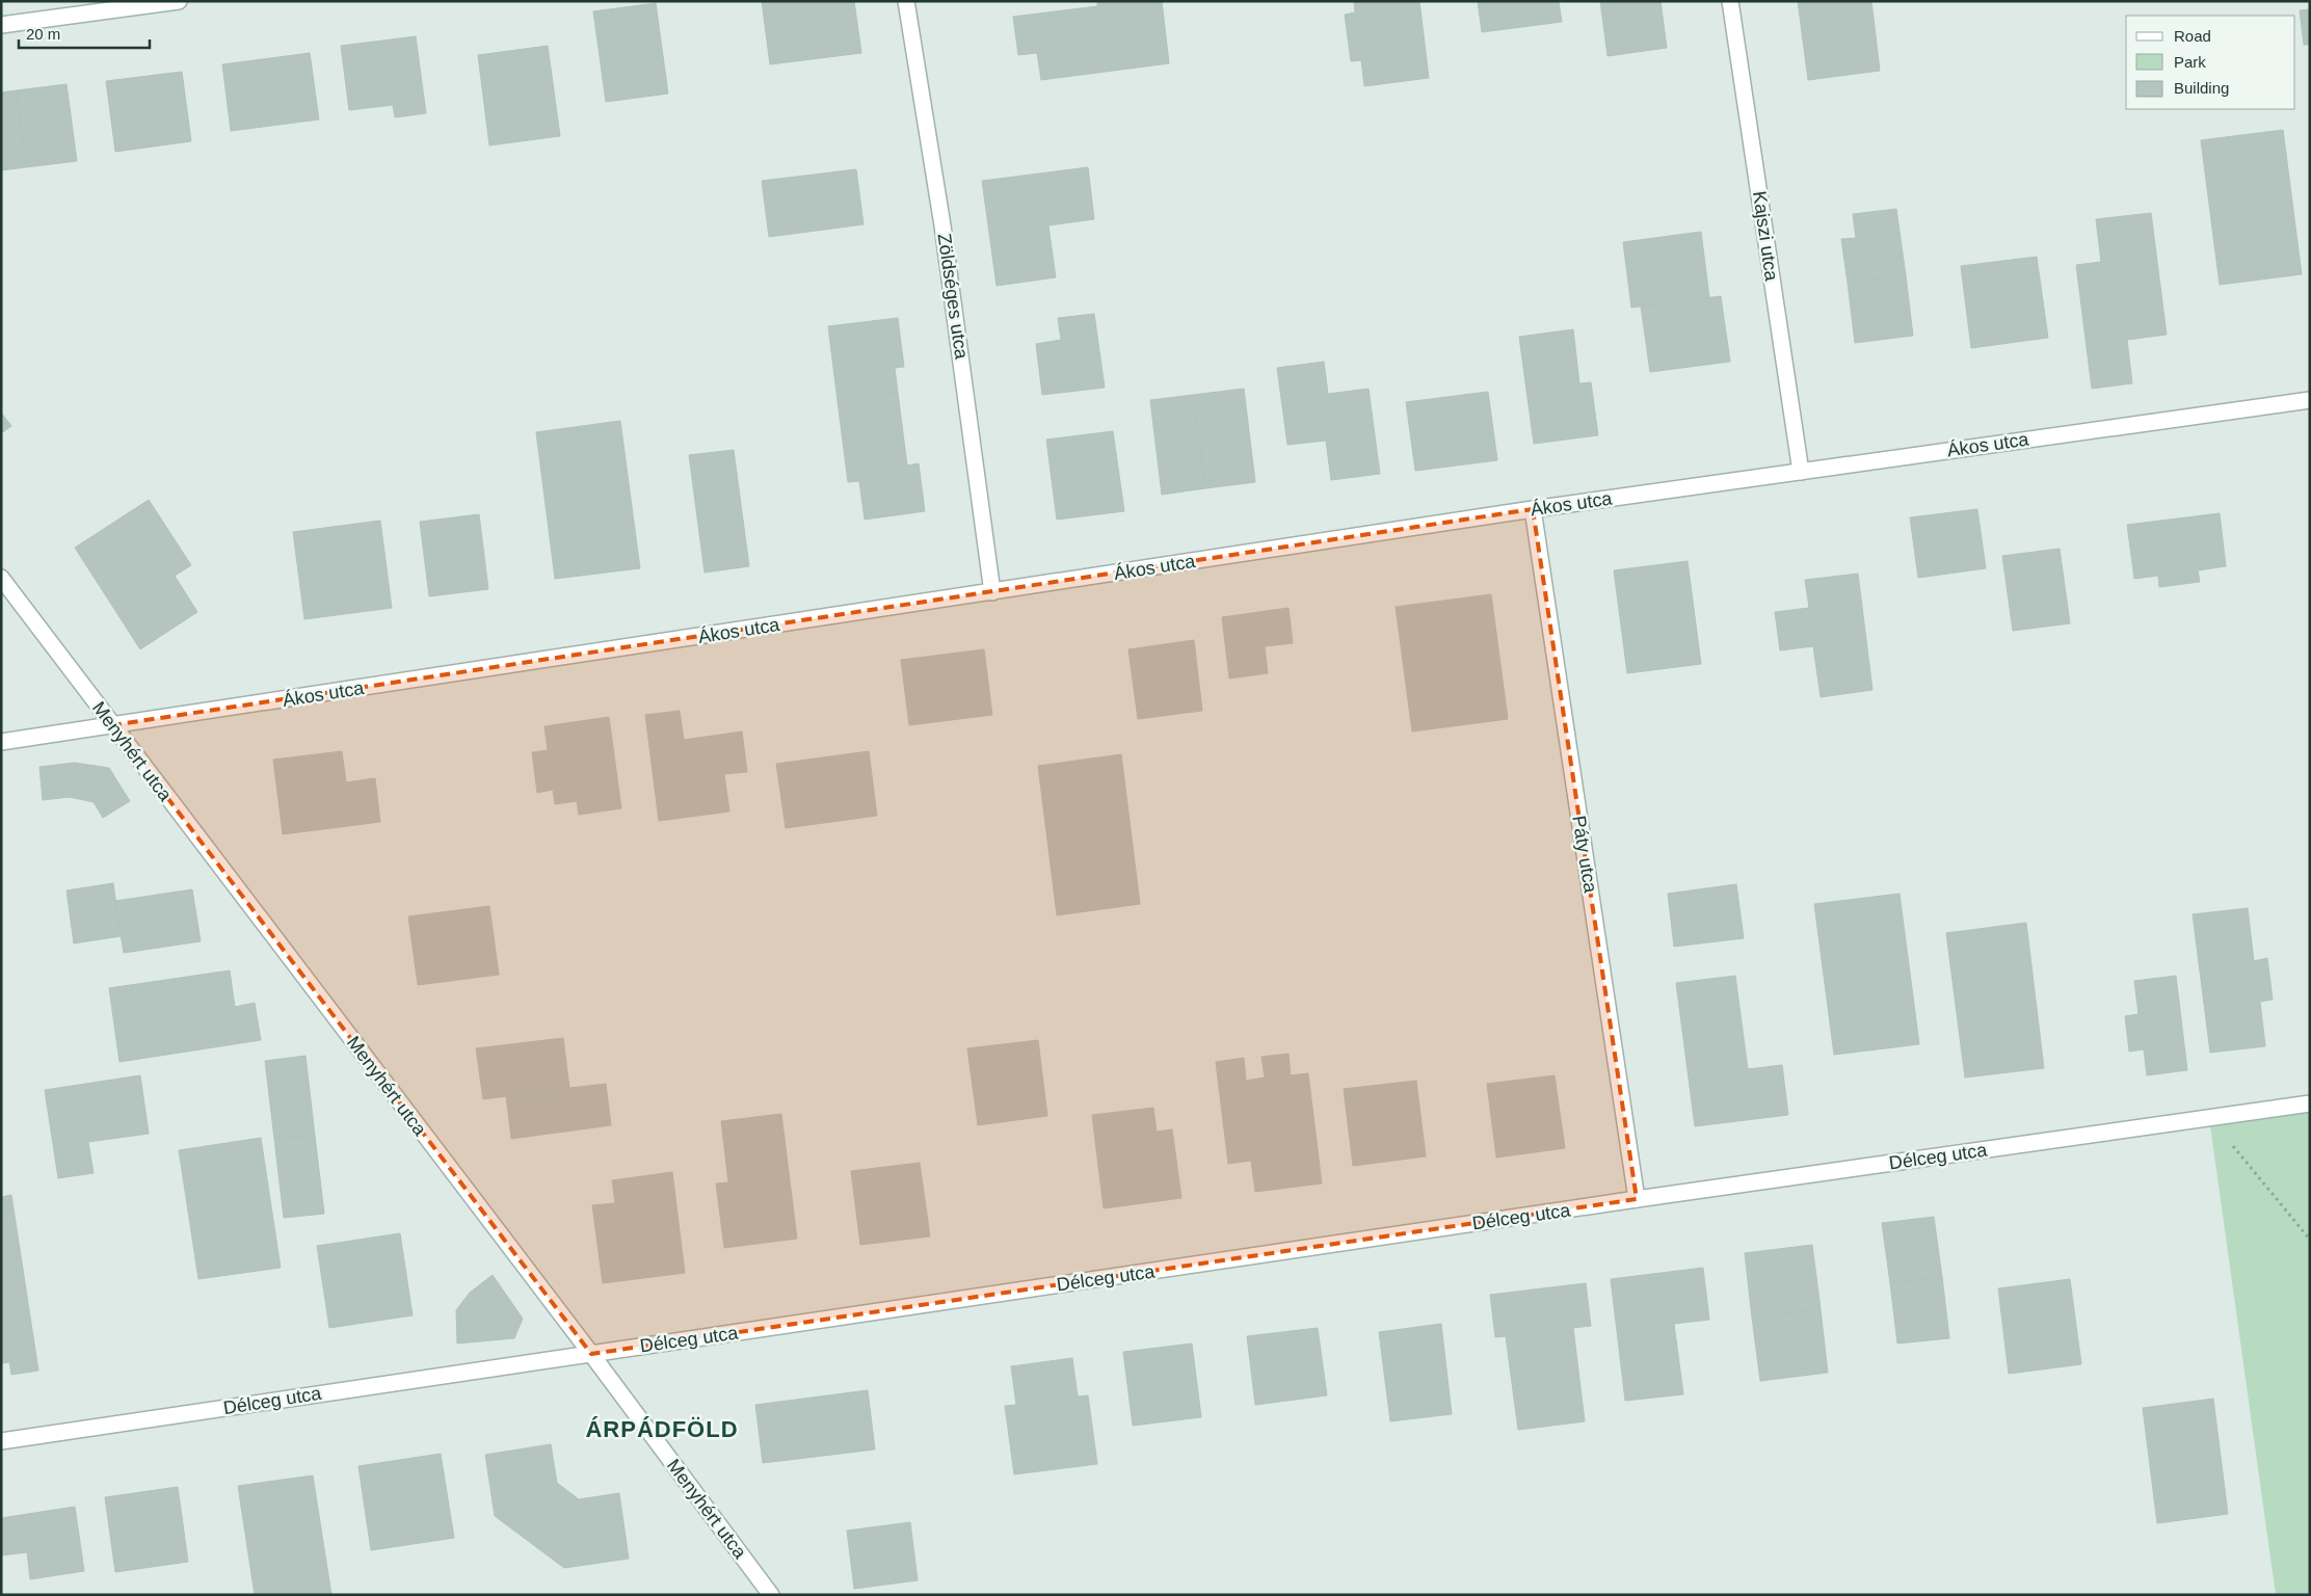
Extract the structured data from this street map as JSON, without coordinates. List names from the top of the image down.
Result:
{
  "streets": {
    "street": [
      "Kajszi utca",
      "Zöldséges utca",
      "Ákos utca",
      "Menyhért utca",
      "Páty utca",
      "Délceg utca"
    ]
  },
  "crossings": [
    ["Kajszi utca", "Ákos utca"],
    ["Zöldséges utca", "Ákos utca"],
    ["Ákos utca", "Menyhért utca"],
    ["Ákos utca", "Páty utca"],
    ["Menyhért utca", "Délceg utca"],
    ["Páty utca", "Délceg utca"]
  ],
  "districts": ["ÁRPÁDFÖLD"],
  "legend": ["Road", "Park", "Building"],
  "scale_bar": "20 m"
}
